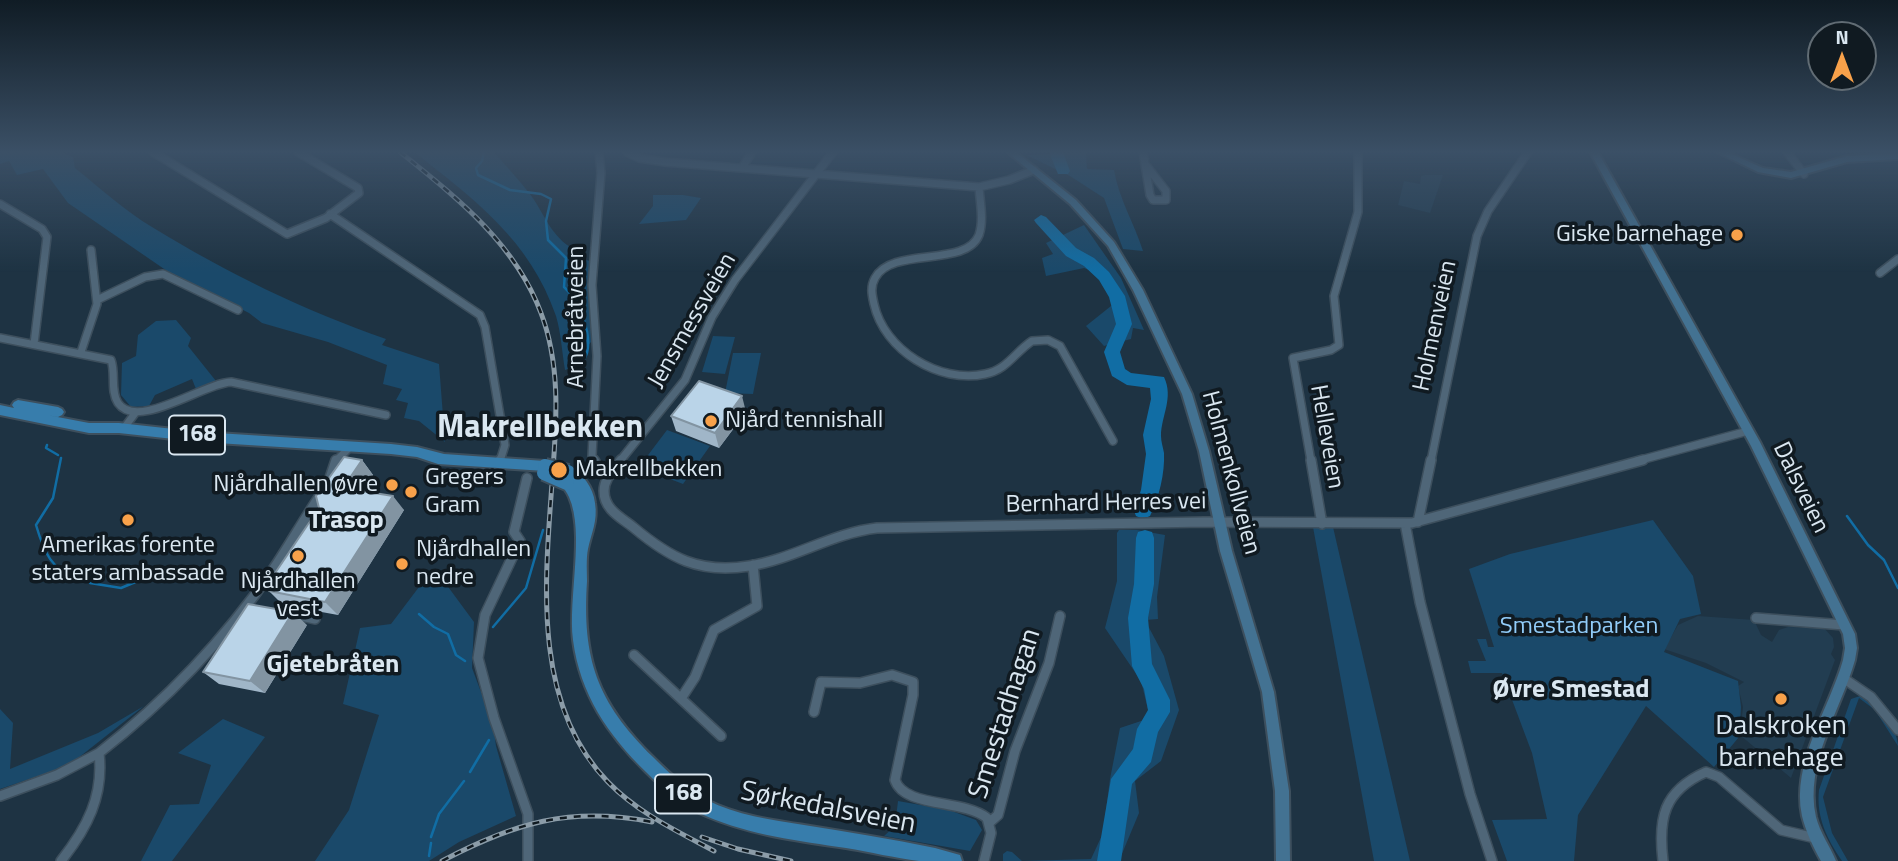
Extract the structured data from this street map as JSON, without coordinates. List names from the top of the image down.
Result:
{
  "streets": {
    "main road": ["168", "Sørkedalsveien"],
    "street": [
      "Arnebråtveien",
      "Jensmessveien",
      "Holmenveien",
      "Helleveien",
      "Holmenkollveien",
      "Dalsveien",
      "Bernhard Herres vei",
      "Smestadhagan"
    ]
  },
  "crossings": [
    ["Arnebråtveien", "Jensmessveien"],
    ["Arnebråtveien", "Bernhard Herres vei"],
    ["Jensmessveien", "Bernhard Herres vei"],
    ["Holmenveien", "Bernhard Herres vei"],
    ["Helleveien", "Bernhard Herres vei"],
    ["Holmenkollveien", "Bernhard Herres vei"],
    ["Dalsveien", "Bernhard Herres vei"]
  ],
  "districts": [
    "Makrellbekken",
    "Trasop",
    "Gjetebråten",
    "Øvre Smestad"
  ],
  "parks": ["Smestadparken"],
  "places": [
    "Giske barnehage",
    "Njård tennishall",
    "Makrellbekken",
    "Njårdhallen øvre",
    "Gregers Gram",
    "Amerikas forente staters ambassade",
    "Njårdhallen vest",
    "Njårdhallen nedre",
    "Dalskroken barnehage"
  ],
  "north": "top"
}
